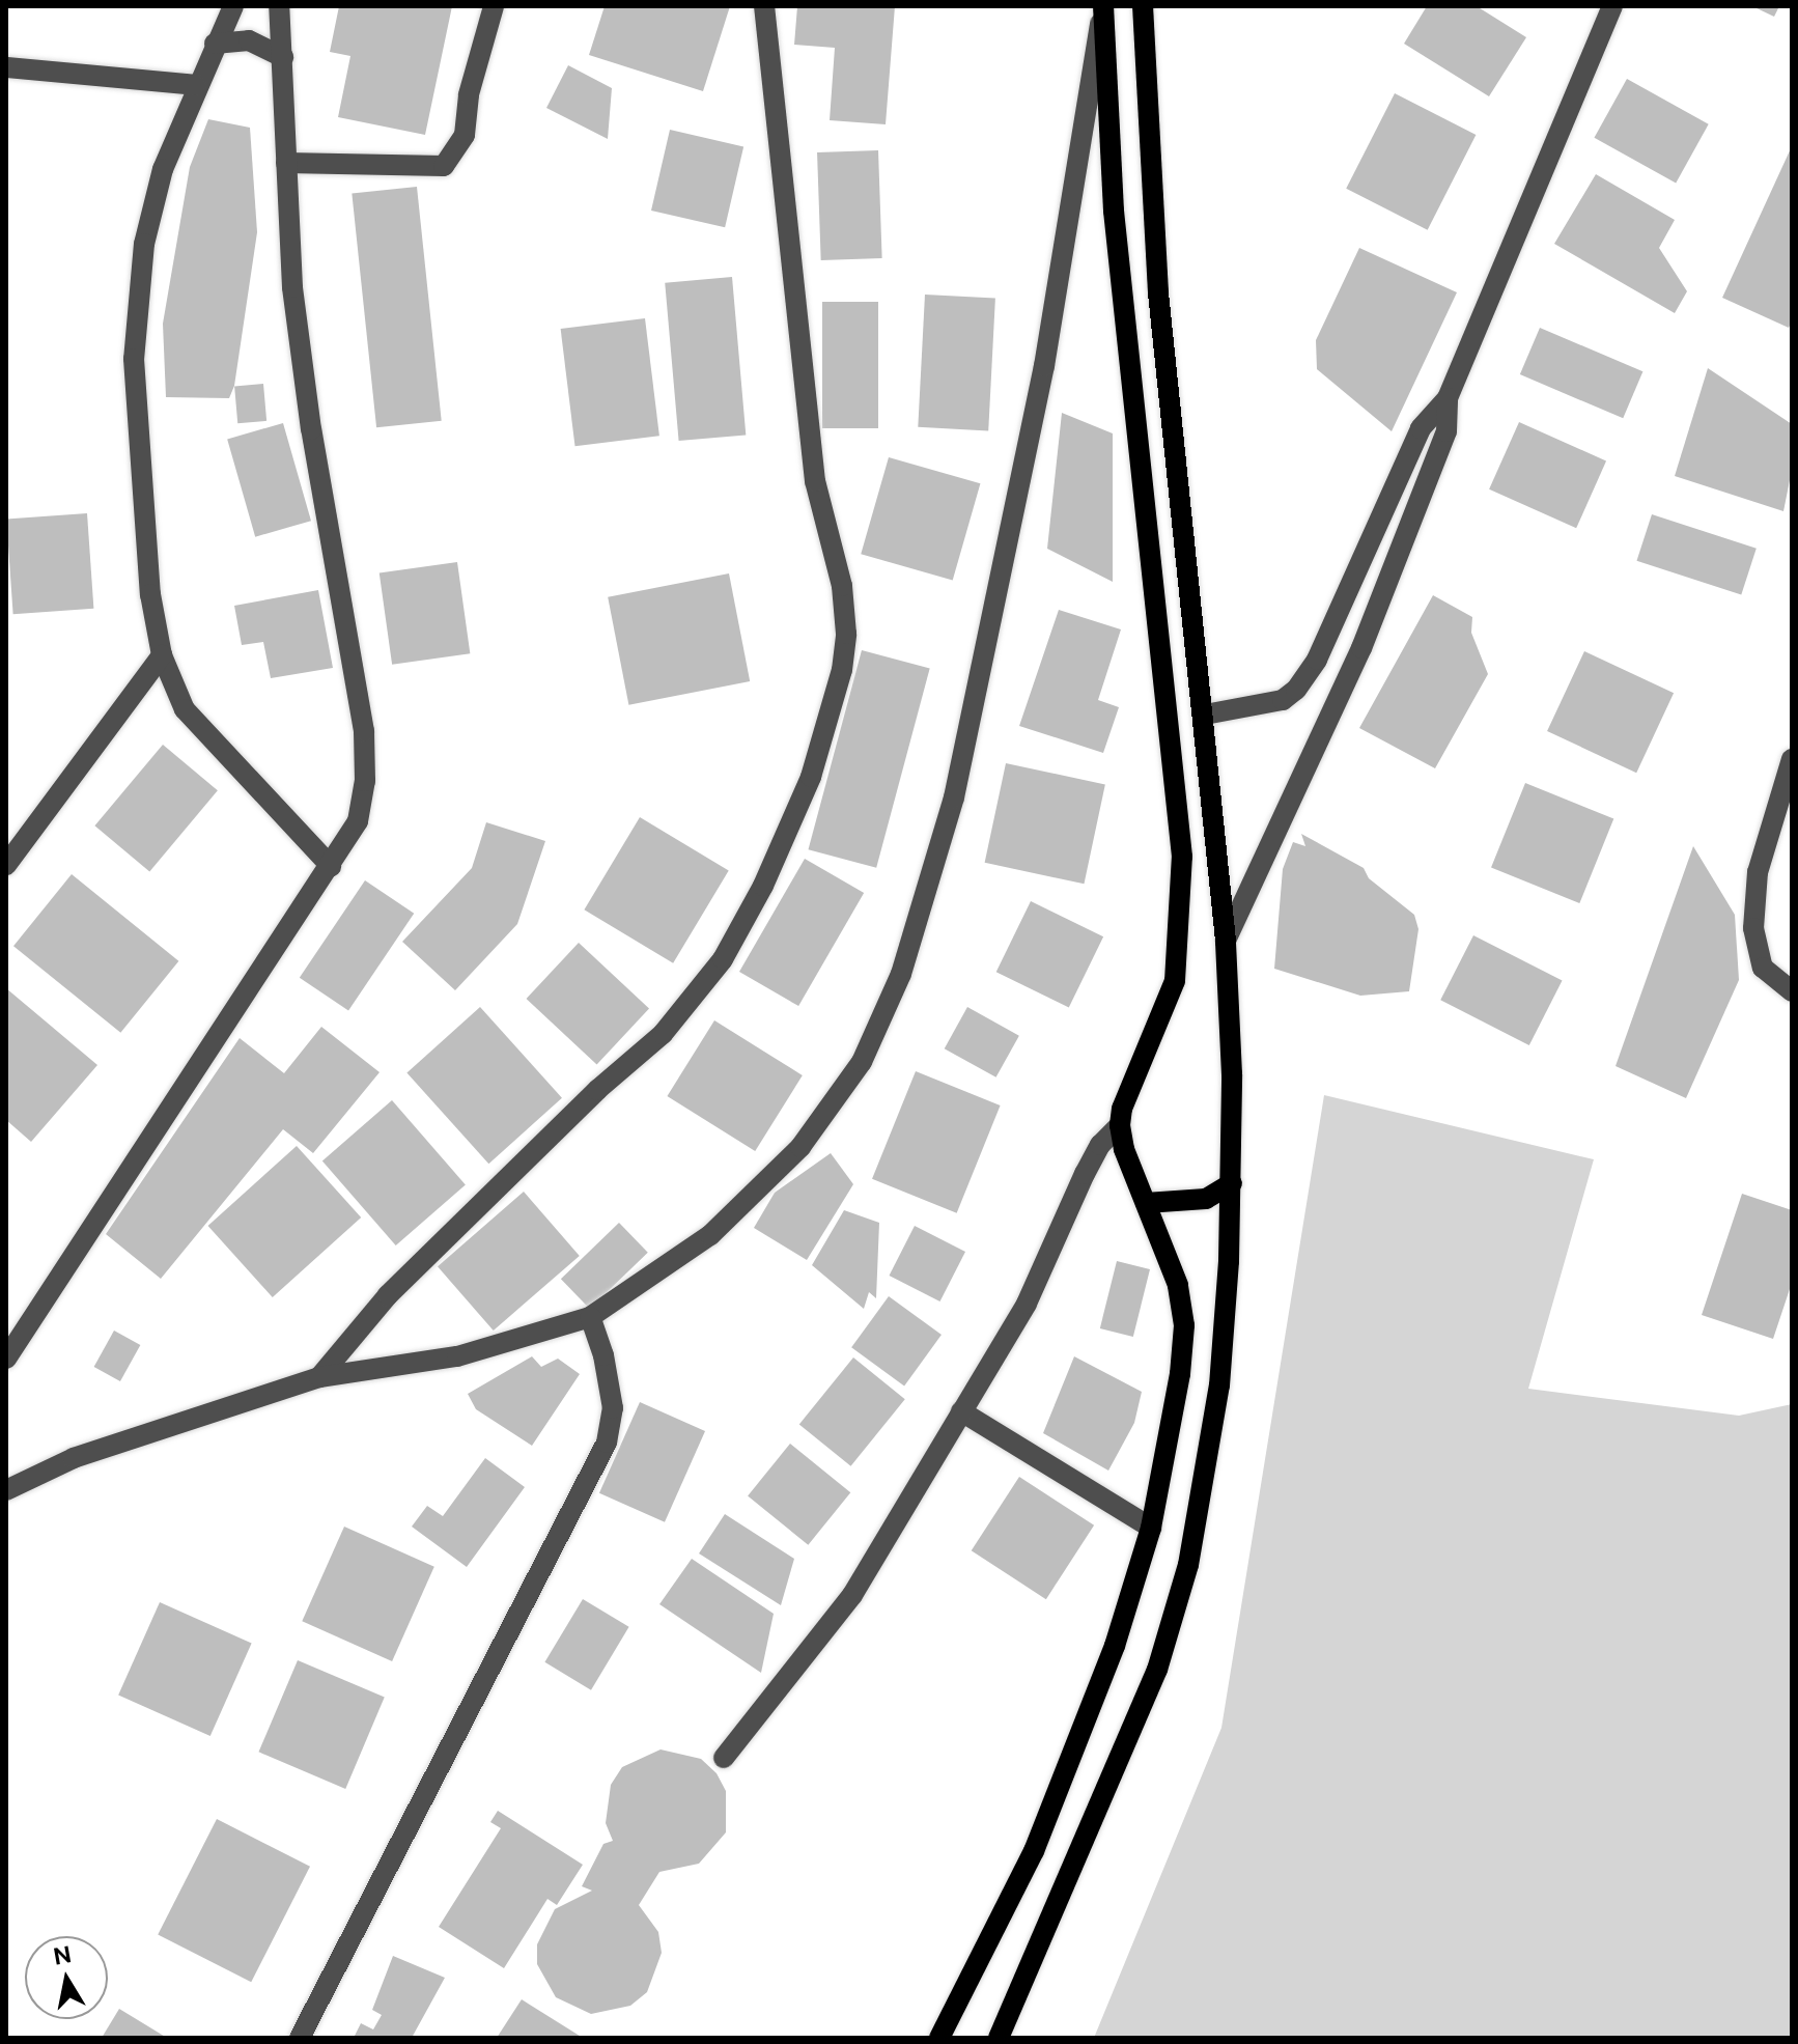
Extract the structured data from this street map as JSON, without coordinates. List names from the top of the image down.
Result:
{
  "north": "top"
}
